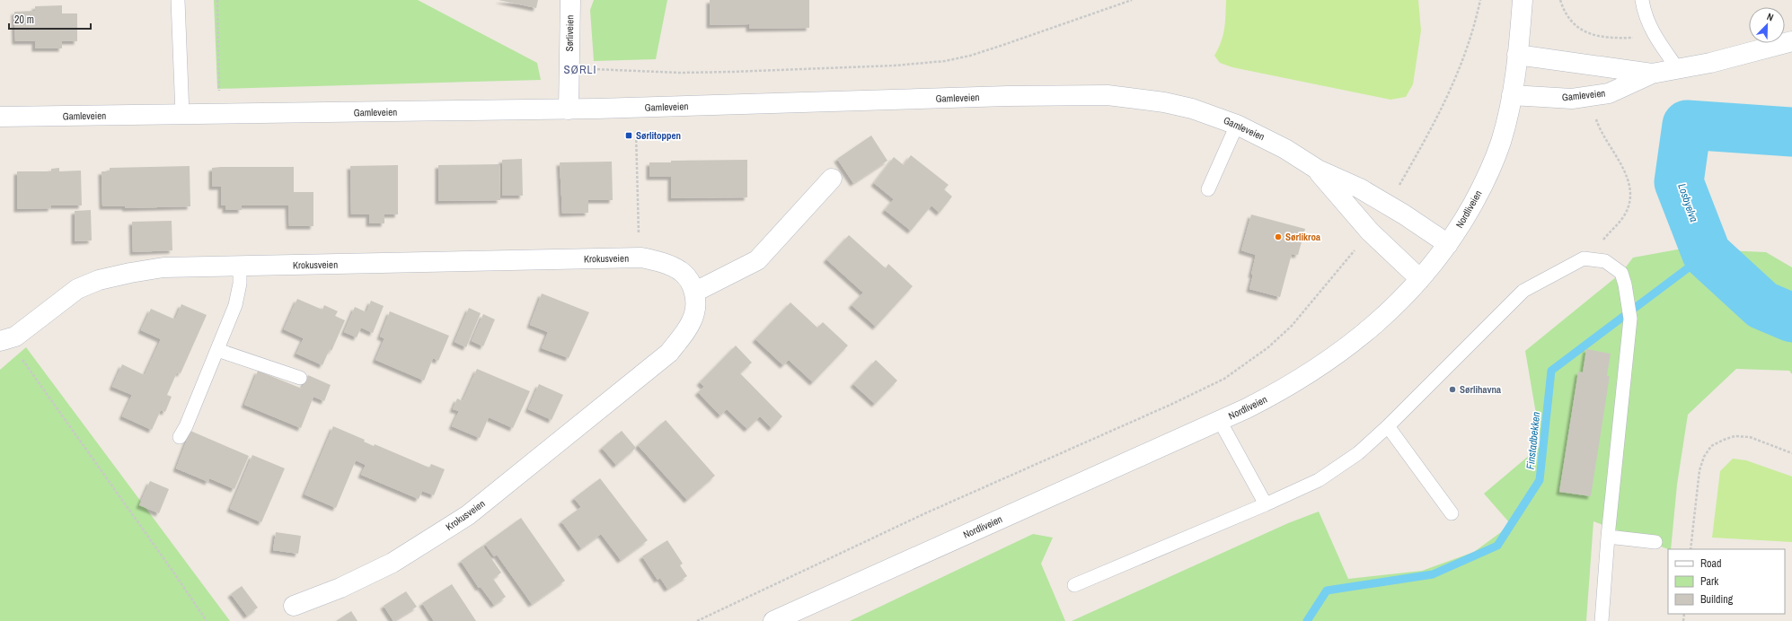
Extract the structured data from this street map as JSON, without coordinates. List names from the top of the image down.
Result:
{
  "streets": {
    "street": [
      "Sørliveien",
      "Gamleveien",
      "Nordliveien",
      "Krokusveien"
    ]
  },
  "crossings": [
    ["Sørliveien", "Gamleveien"],
    ["Gamleveien", "Nordliveien"]
  ],
  "districts": ["SØRLI"],
  "water": ["Losbyelva", "Finstadbekken"],
  "places": {
    "transit": ["Sørlitoppen"],
    "other": ["Sørlikroa", "Sørlihavna"]
  },
  "legend": ["Road", "Park", "Building"],
  "scale_bar": "20 m",
  "north": "top right"
}
